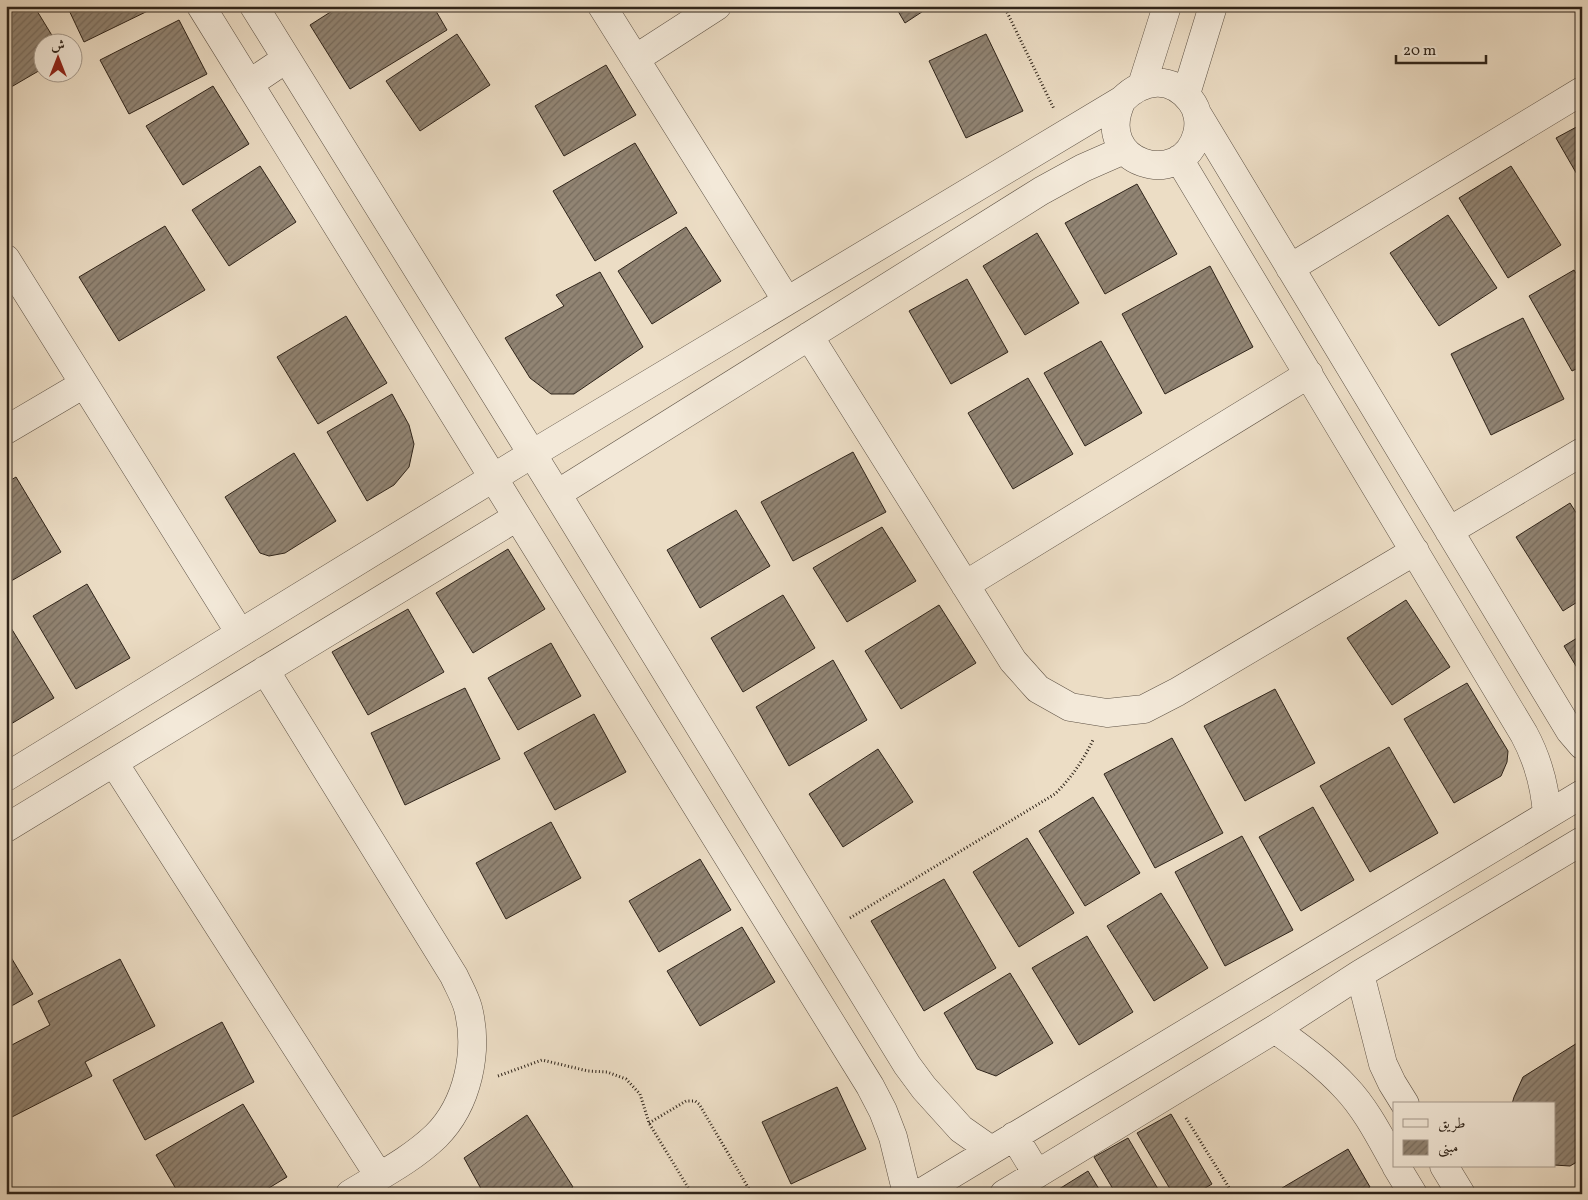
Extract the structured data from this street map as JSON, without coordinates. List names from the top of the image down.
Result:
{
  "legend": ["طريق", "مبنى"],
  "scale_bar": "20 m",
  "north": "top"
}
